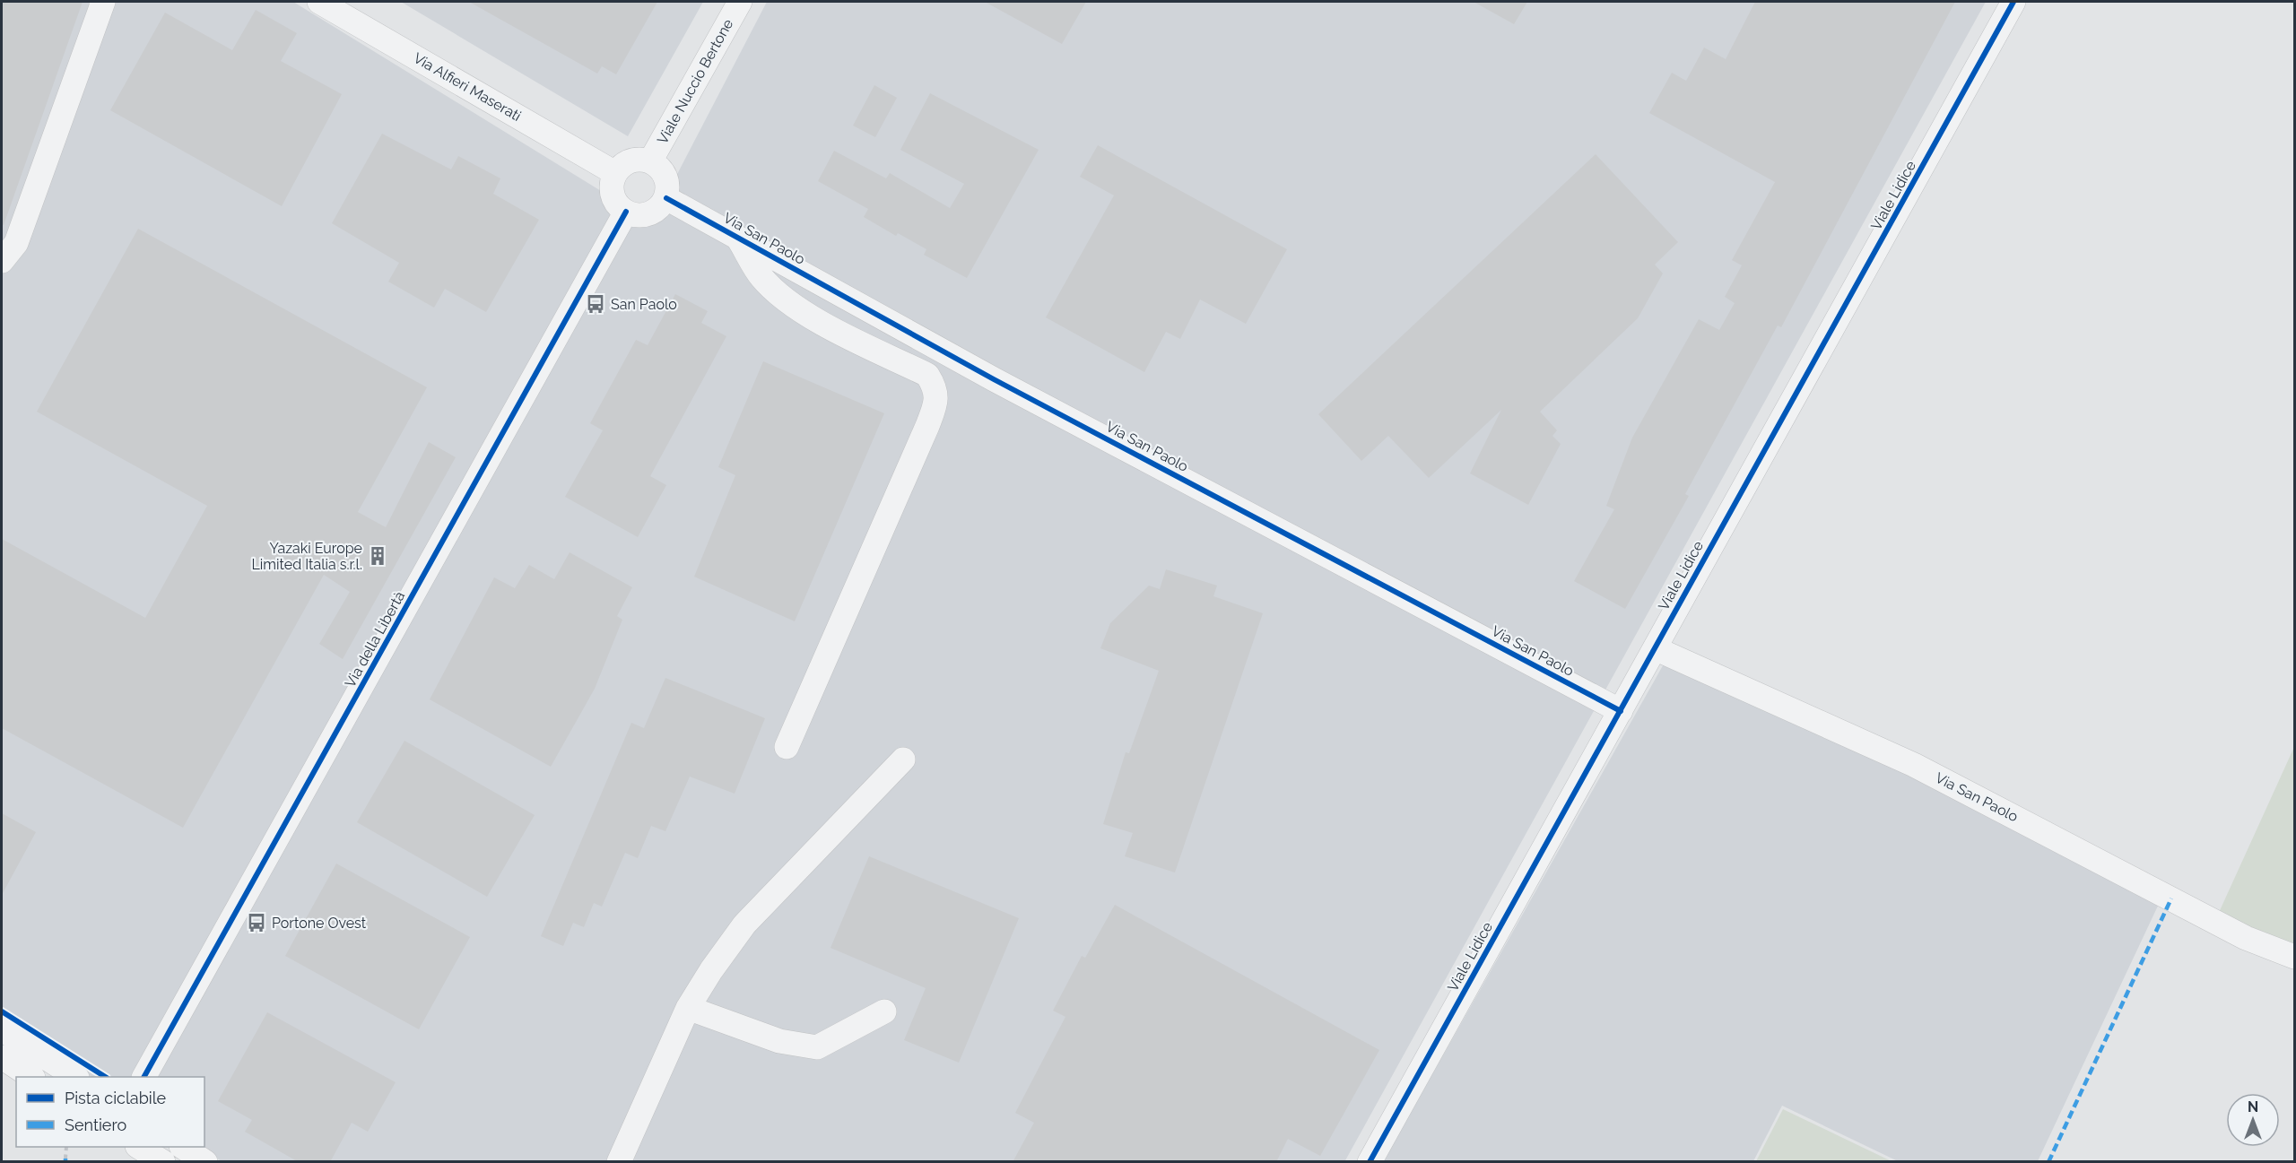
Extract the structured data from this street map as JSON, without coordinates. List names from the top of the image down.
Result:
{
  "streets": {
    "street": [
      "Viale Nuccio Bertone",
      "Via Alfieri Maserati",
      "Viale Lidice",
      "Via San Paolo",
      "Via della Libertà"
    ]
  },
  "crossings": [
    ["Viale Nuccio Bertone", "Via Alfieri Maserati"],
    ["Viale Nuccio Bertone", "Via San Paolo"],
    ["Viale Nuccio Bertone", "Via della Libertà"],
    ["Via Alfieri Maserati", "Via San Paolo"],
    ["Via Alfieri Maserati", "Via della Libertà"],
    ["Viale Lidice", "Via San Paolo"],
    ["Via San Paolo", "Via della Libertà"]
  ],
  "places": {
    "bus stop": ["San Paolo", "Portone Ovest"],
    "building": ["Yazaki Europe Limited Italia s.r.l."]
  },
  "legend": ["Pista ciclabile", "Sentiero"],
  "north": "top"
}
